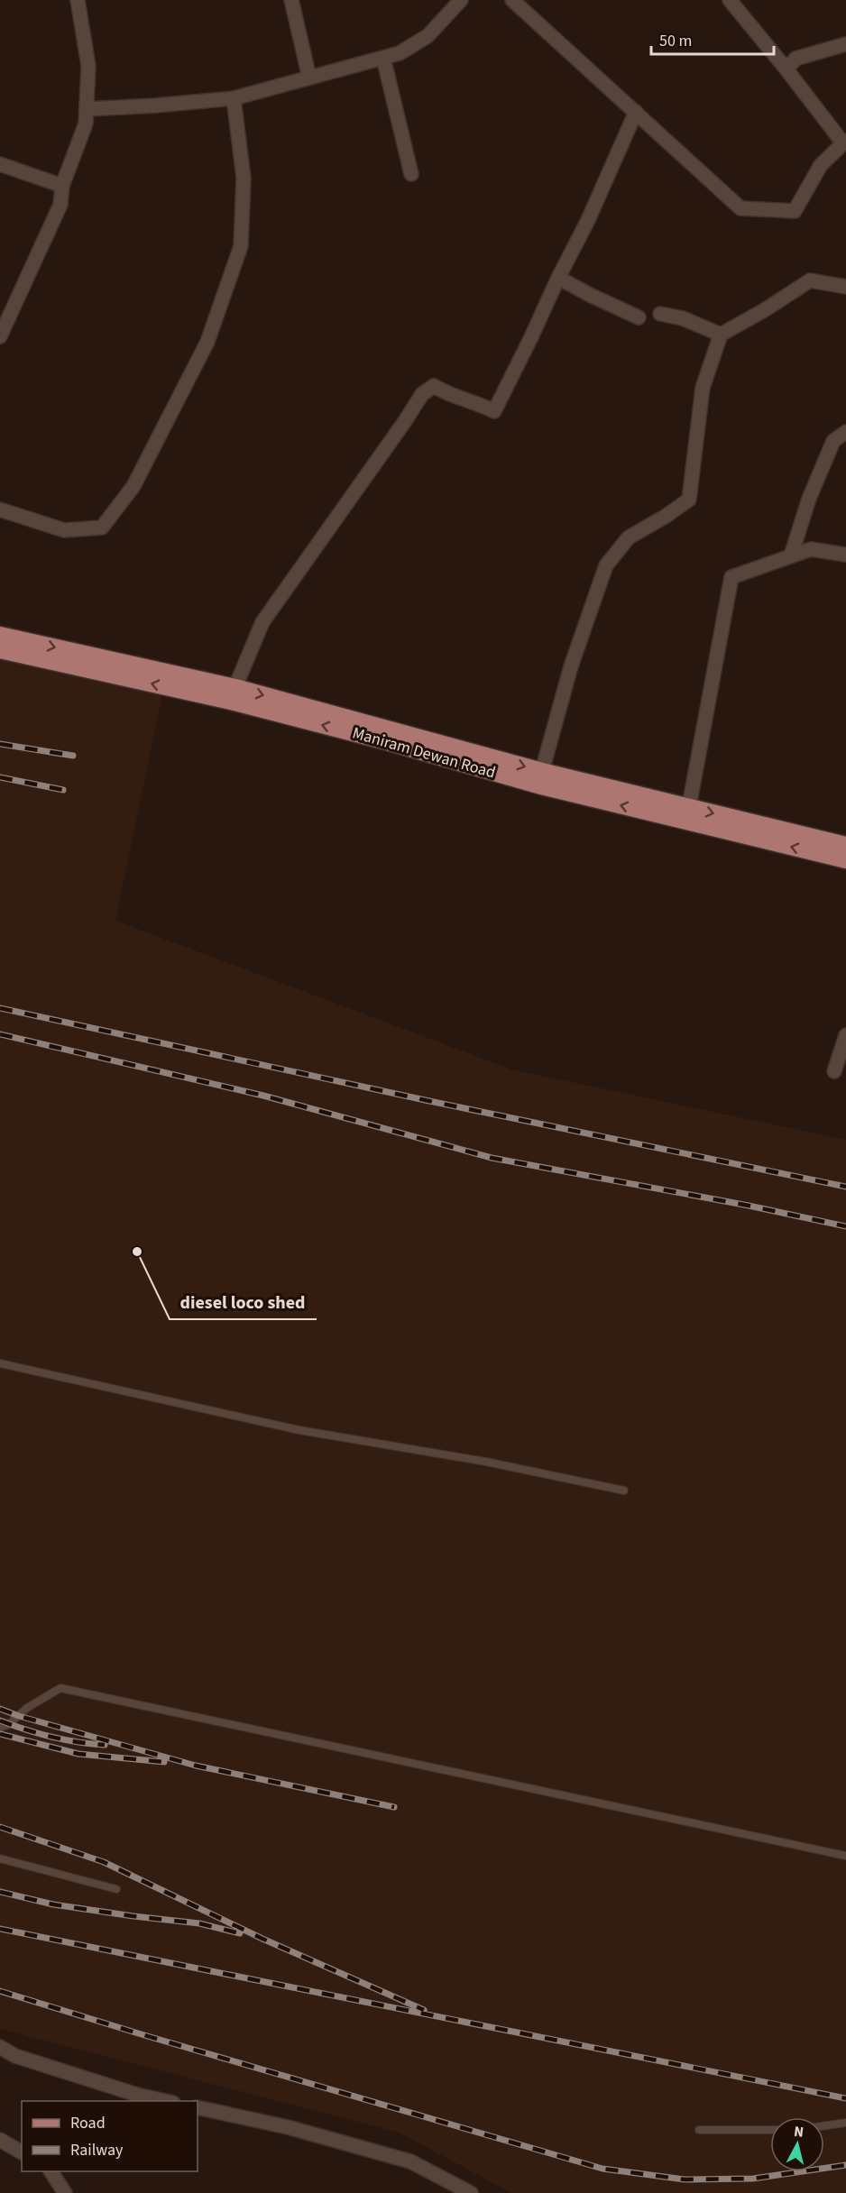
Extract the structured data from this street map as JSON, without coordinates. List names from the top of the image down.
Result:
{
  "streets": {
    "main road": ["Maniram Dewan Road"]
  },
  "places": ["diesel loco shed"],
  "legend": ["Road", "Railway"],
  "scale_bar": "50 m",
  "north": "top"
}
